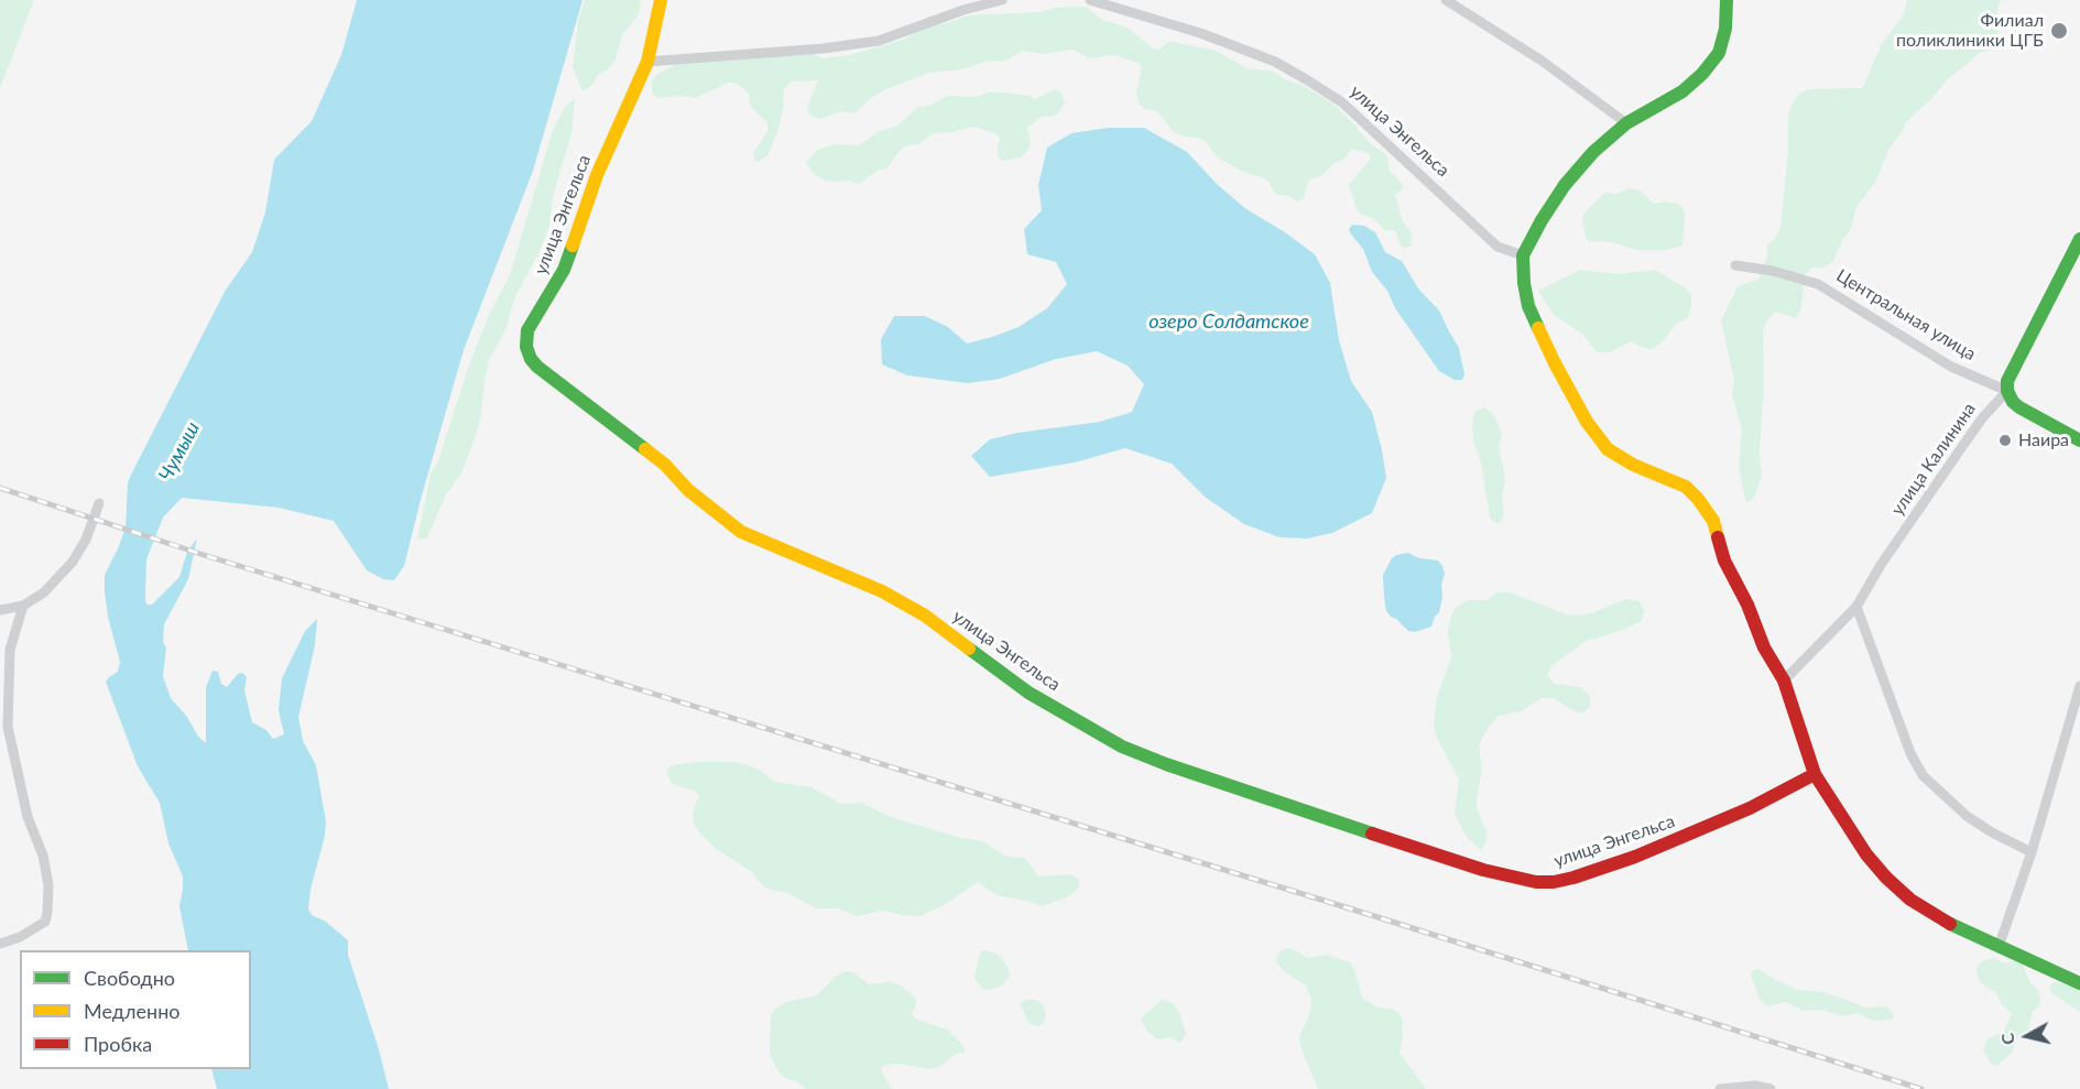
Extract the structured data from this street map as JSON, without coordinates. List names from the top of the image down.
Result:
{
  "streets": {
    "street": ["улица Энгельса", "Центральная улица", "улица Калинина"]
  },
  "crossings": [
    ["Центральная улица", "улица Калинина"]
  ],
  "water": ["озеро Солдатское", "Чумыш"],
  "places": ["Филиал поликлиники ЦГБ", "Наира"],
  "legend": ["Свободно", "Медленно", "Пробка"],
  "north": "left"
}
